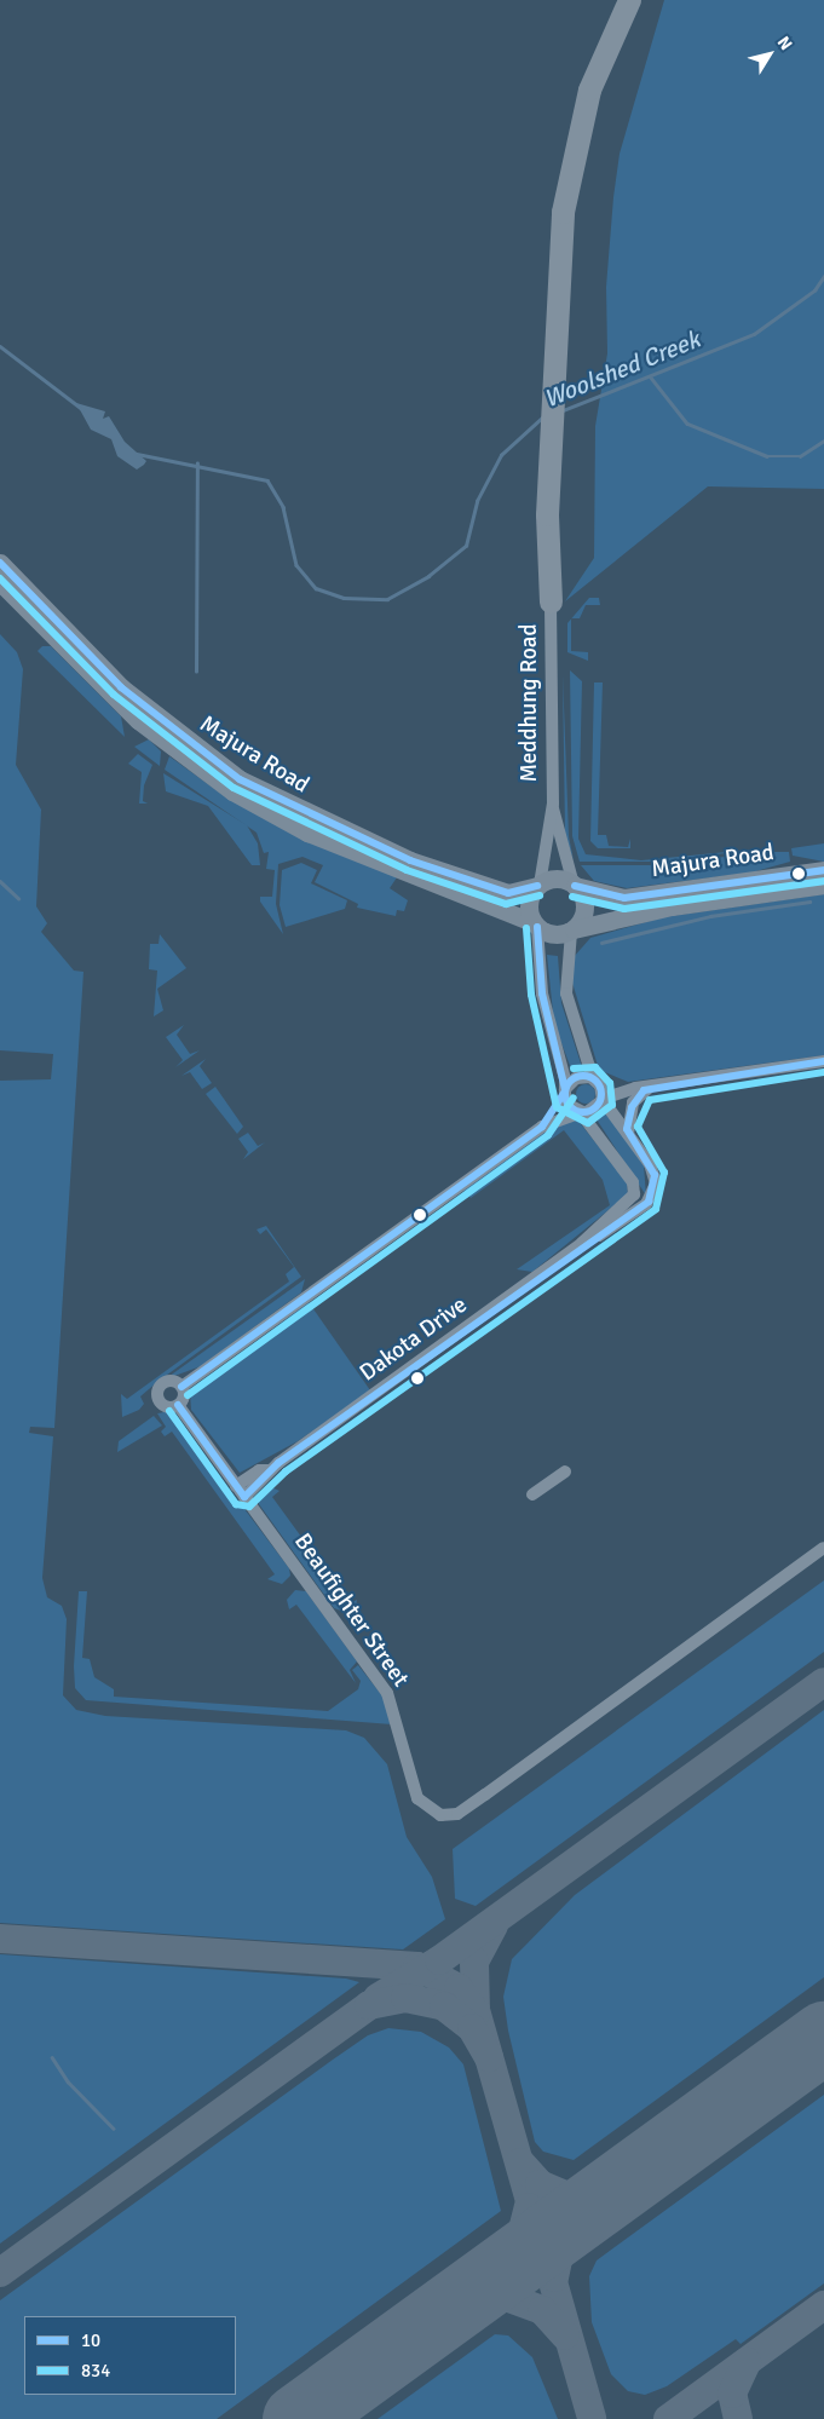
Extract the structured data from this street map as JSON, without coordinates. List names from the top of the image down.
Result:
{
  "streets": {
    "main road": ["Majura Road"],
    "street": ["Meddhung Road", "Dakota Drive", "Beaufighter Street"]
  },
  "crossings": [
    ["Meddhung Road", "Majura Road"],
    ["Dakota Drive", "Beaufighter Street"]
  ],
  "water": ["Woolshed Creek"],
  "lines": ["transit line 10", "transit line 834"],
  "legend": ["10", "834"],
  "north": "top right"
}
